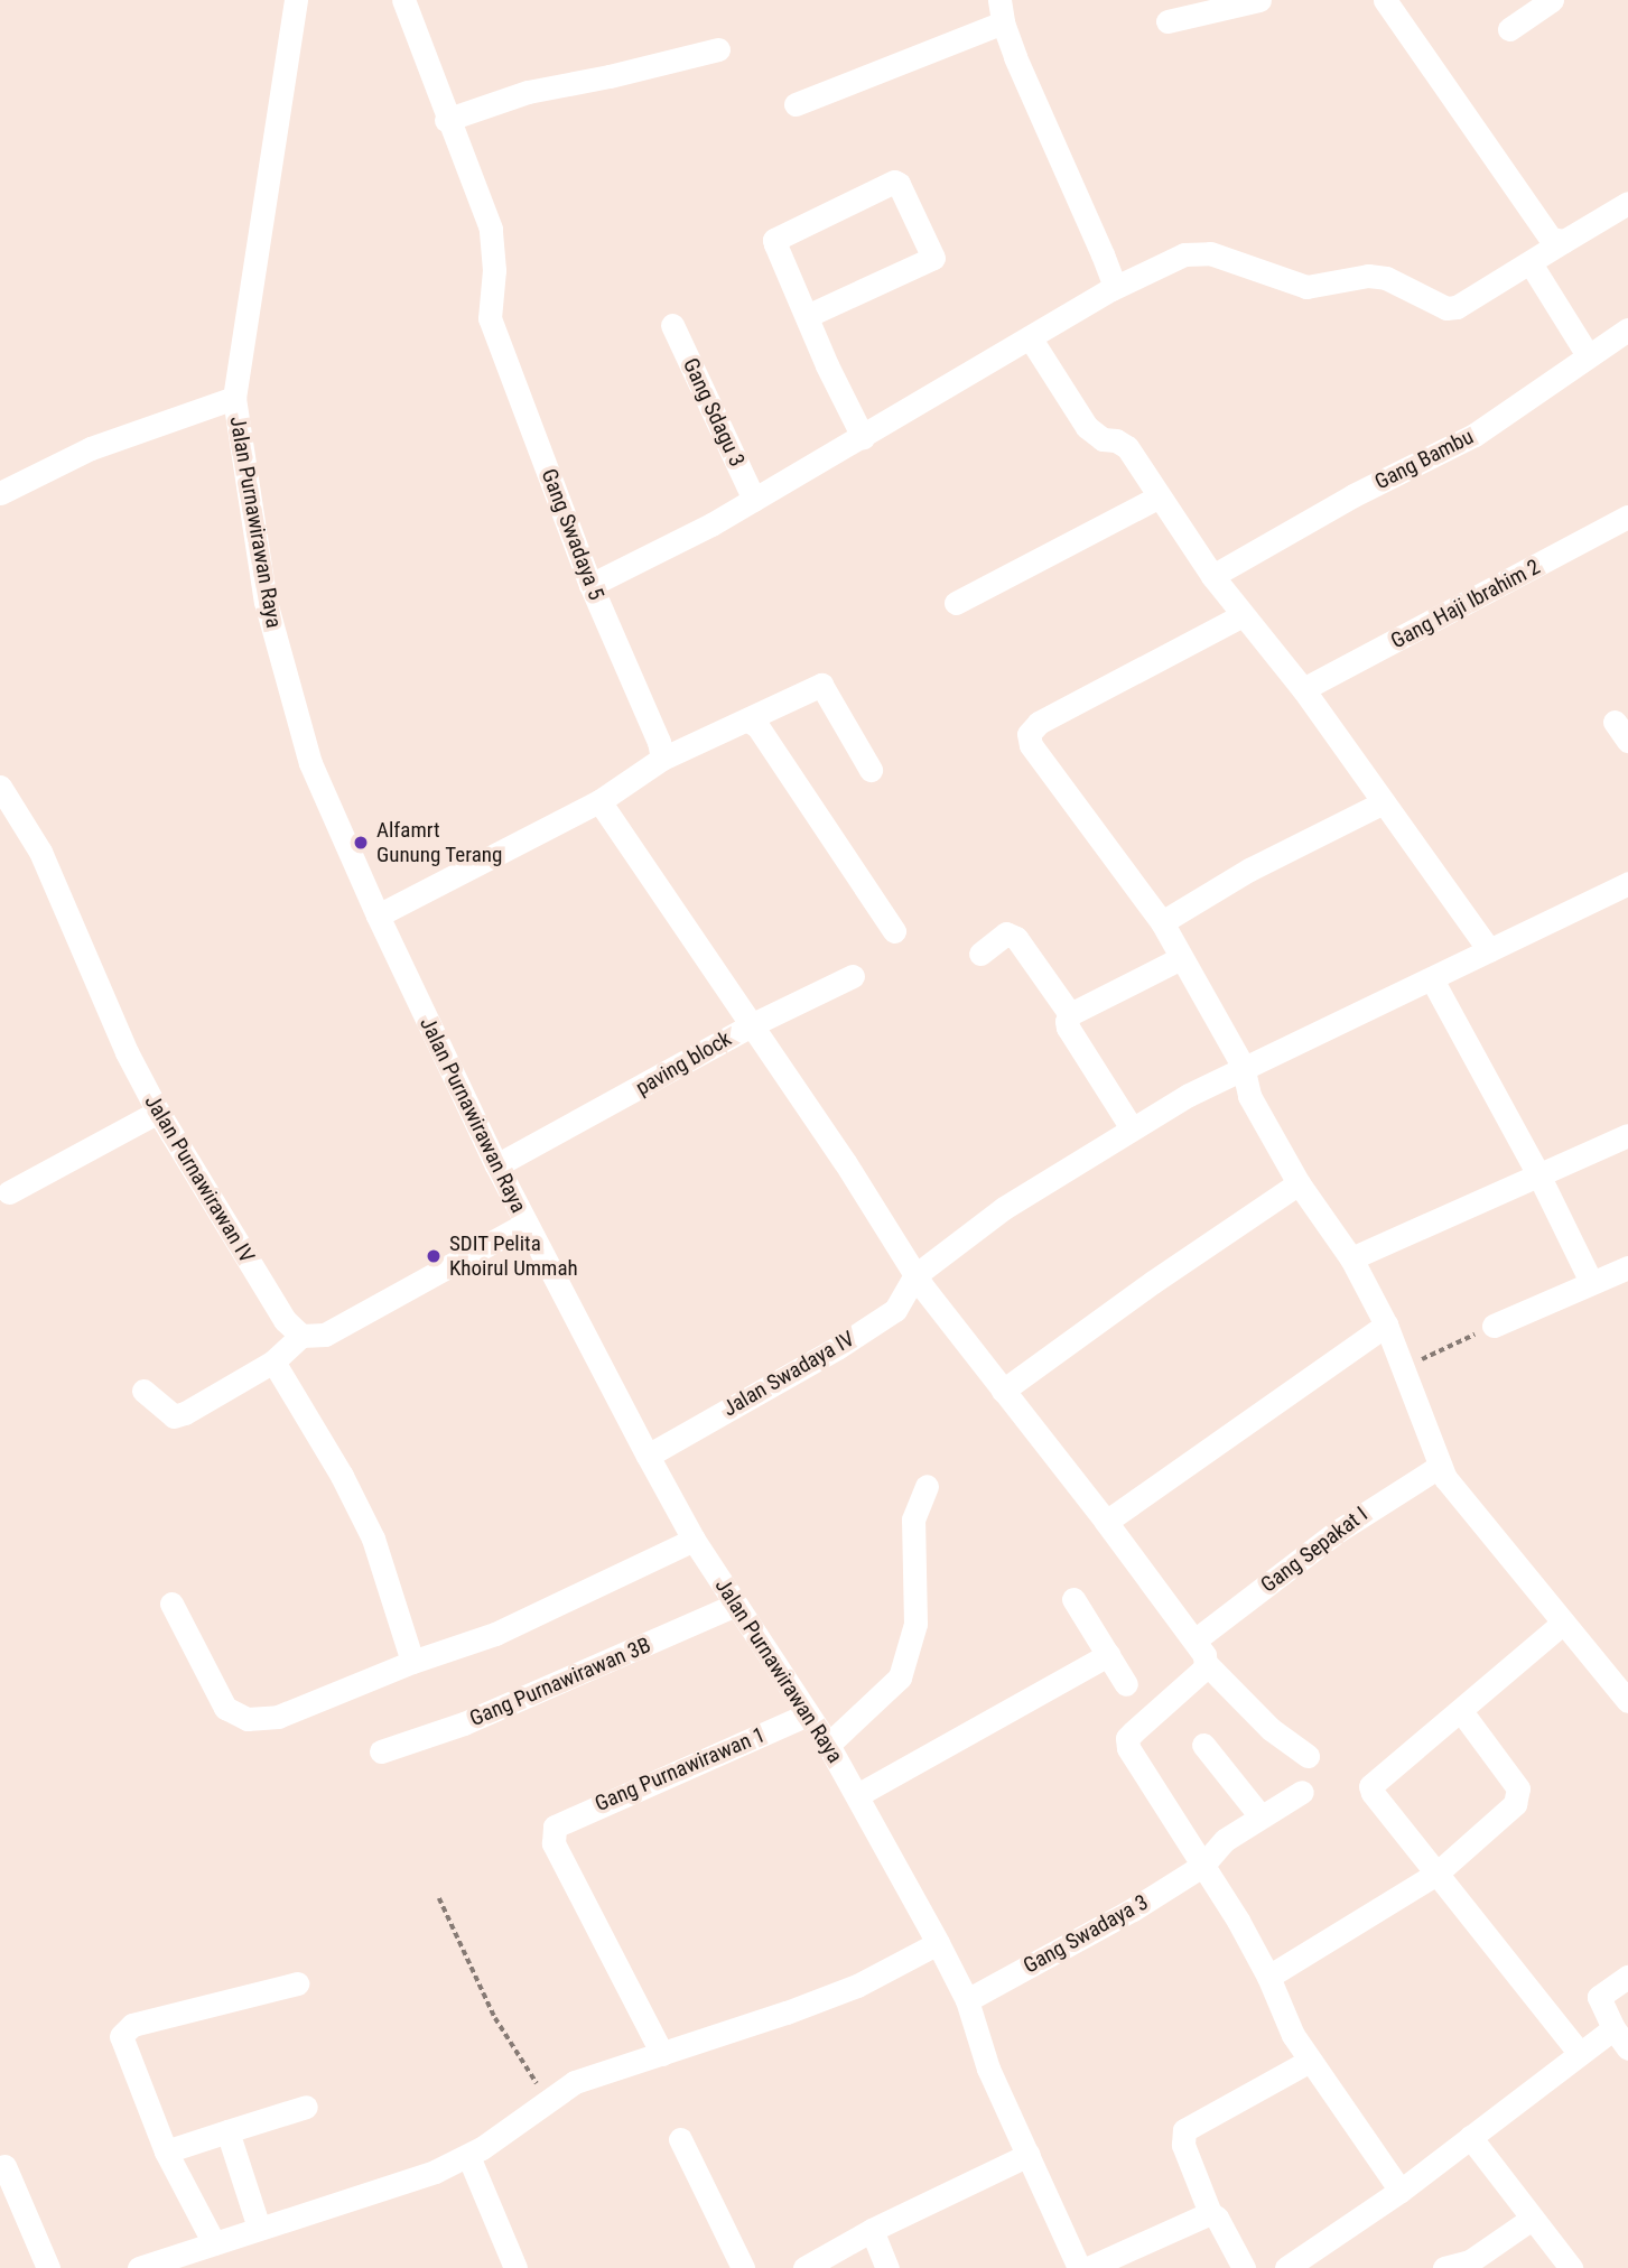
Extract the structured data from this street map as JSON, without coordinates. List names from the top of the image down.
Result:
{
  "streets": {
    "street": [
      "Gang Sdagu 3",
      "Gang Bambu",
      "Jalan Purnawirawan Raya",
      "Gang Swadaya 5",
      "Gang Haji Ibrahim 2",
      "paving block",
      "Jalan Purnawirawan IV",
      "Jalan Swadaya IV",
      "Gang Sepakat I",
      "Gang Purnawirawan 3B",
      "Gang Purnawirawan 1",
      "Gang Swadaya 3"
    ]
  },
  "crossings": [
    ["Jalan Purnawirawan Raya", "paving block"],
    ["Jalan Purnawirawan Raya", "Jalan Swadaya IV"],
    ["Jalan Purnawirawan Raya", "Gang Purnawirawan 3B"],
    ["Jalan Purnawirawan Raya", "Gang Purnawirawan 1"],
    ["Jalan Purnawirawan Raya", "Gang Swadaya 3"]
  ],
  "places": ["Alfamrt Gunung Terang", "SDIT Pelita Khoirul Ummah"]
}
